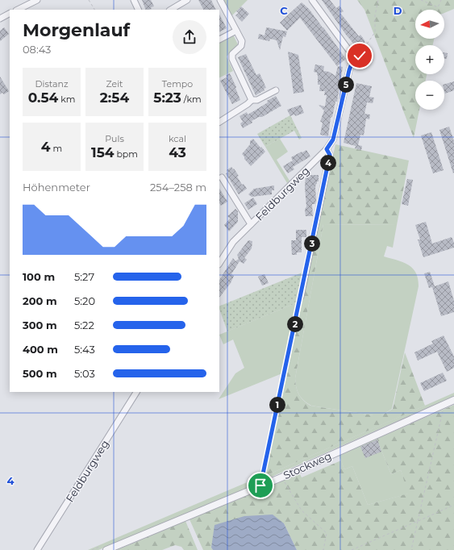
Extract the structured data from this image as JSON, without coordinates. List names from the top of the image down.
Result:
{
  "streets": {
    "street": ["Feldburgweg", "Stockweg"]
  },
  "north": "left",
  "page": {
    "map_buttons": ["+", "−"],
    "heading": ["Morgenlauf", "08:43"],
    "stats": [
      ["Distanz", "0.54 km"],
      ["Zeit", "2:54"],
      ["Tempo", "5:23 /km"],
      ["4 m"],
      ["Puls", "154 bpm"],
      ["kcal", "43"]
    ],
    "pins": [
      "5",
      "4",
      "3",
      "2",
      "1"
    ],
    "chart": ["Höhenmeter", "254–258 m"],
    "list": [
      {
        "name": "100 m",
        "note": "5:27"
      },
      {
        "name": "200 m",
        "note": "5:20"
      },
      {
        "name": "300 m",
        "note": "5:22"
      },
      {
        "name": "400 m",
        "note": "5:43"
      },
      {
        "name": "500 m",
        "note": "5:03"
      }
    ]
  },
  "grid": {
    "columns": ["C", "D"],
    "rows": ["4"]
  }
}
